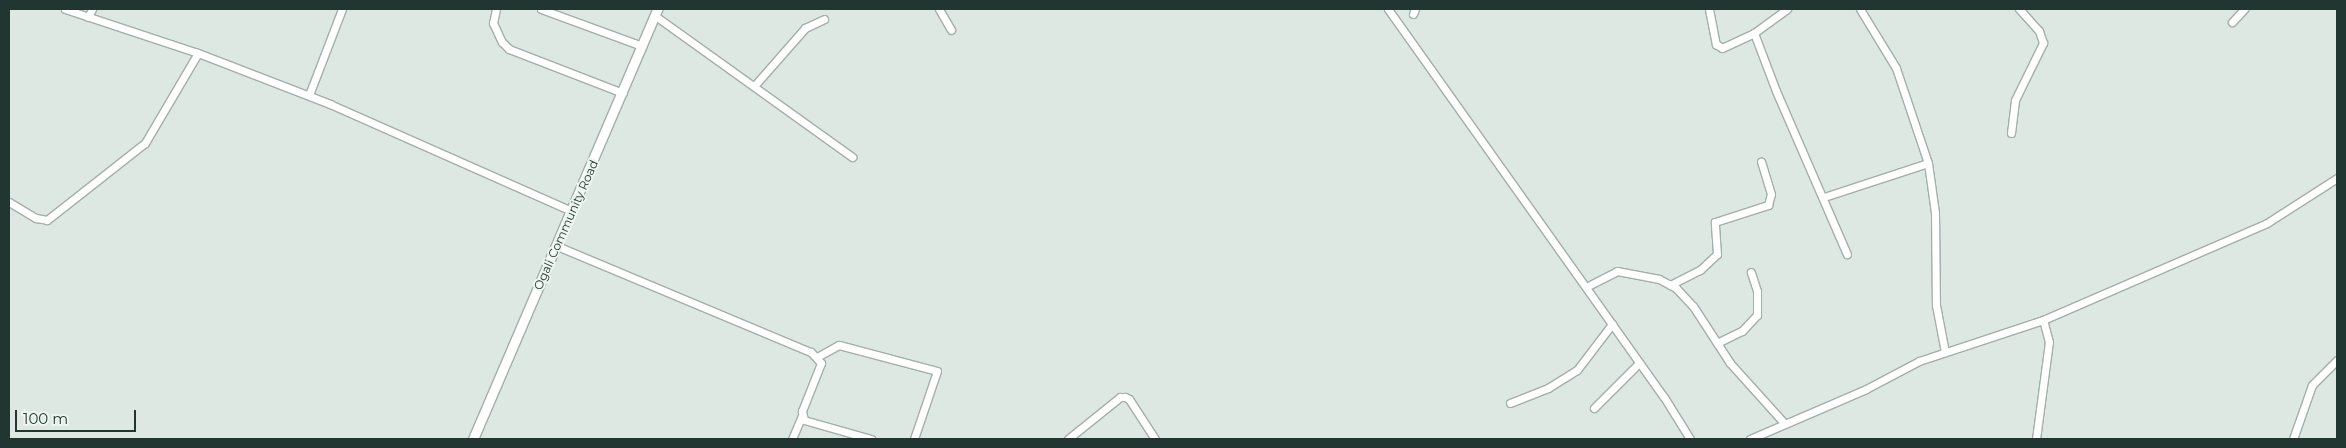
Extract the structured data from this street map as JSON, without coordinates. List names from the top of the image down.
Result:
{
  "streets": {
    "street": ["Ogali Community Road"]
  },
  "scale_bar": "100 m"
}
